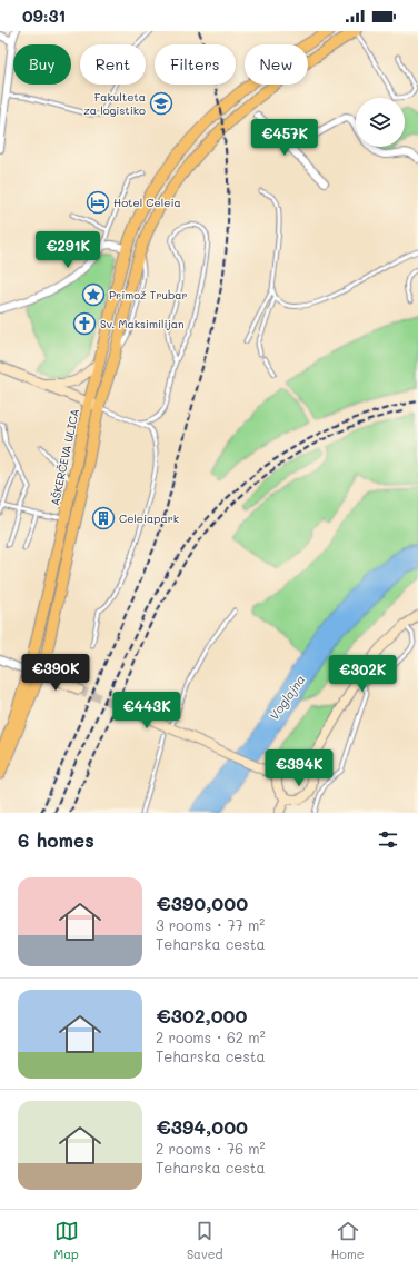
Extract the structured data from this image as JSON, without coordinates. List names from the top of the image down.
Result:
{
  "streets": {
    "main road": ["AŠKERČEVA ULICA"]
  },
  "water": ["Voglajna"],
  "places": {
    "school or university": ["Fakulteta za logistiko"],
    "hotel": ["Hotel Celeia"],
    "place": ["Primož Trubar"],
    "church": ["Sv. Maksimilijan"],
    "building": ["Celeiapark"]
  },
  "page": {
    "status": "09:31",
    "chip": [
      "Buy",
      "Rent",
      "Filters",
      "New"
    ],
    "price": [
      "€457K",
      "€291K",
      "€390K",
      "€302K",
      "€443K",
      "€394K"
    ],
    "heading": "6 homes",
    "list": [
      {
        "name": "€390,000",
        "note": "3 rooms · 77 m² · Teharska cesta"
      },
      {
        "name": "€302,000",
        "note": "2 rooms · 62 m² · Teharska cesta"
      },
      {
        "name": "€394,000",
        "note": "2 rooms · 76 m² · Teharska cesta"
      }
    ],
    "tabs": ["Map", "Saved", "Home"]
  }
}
